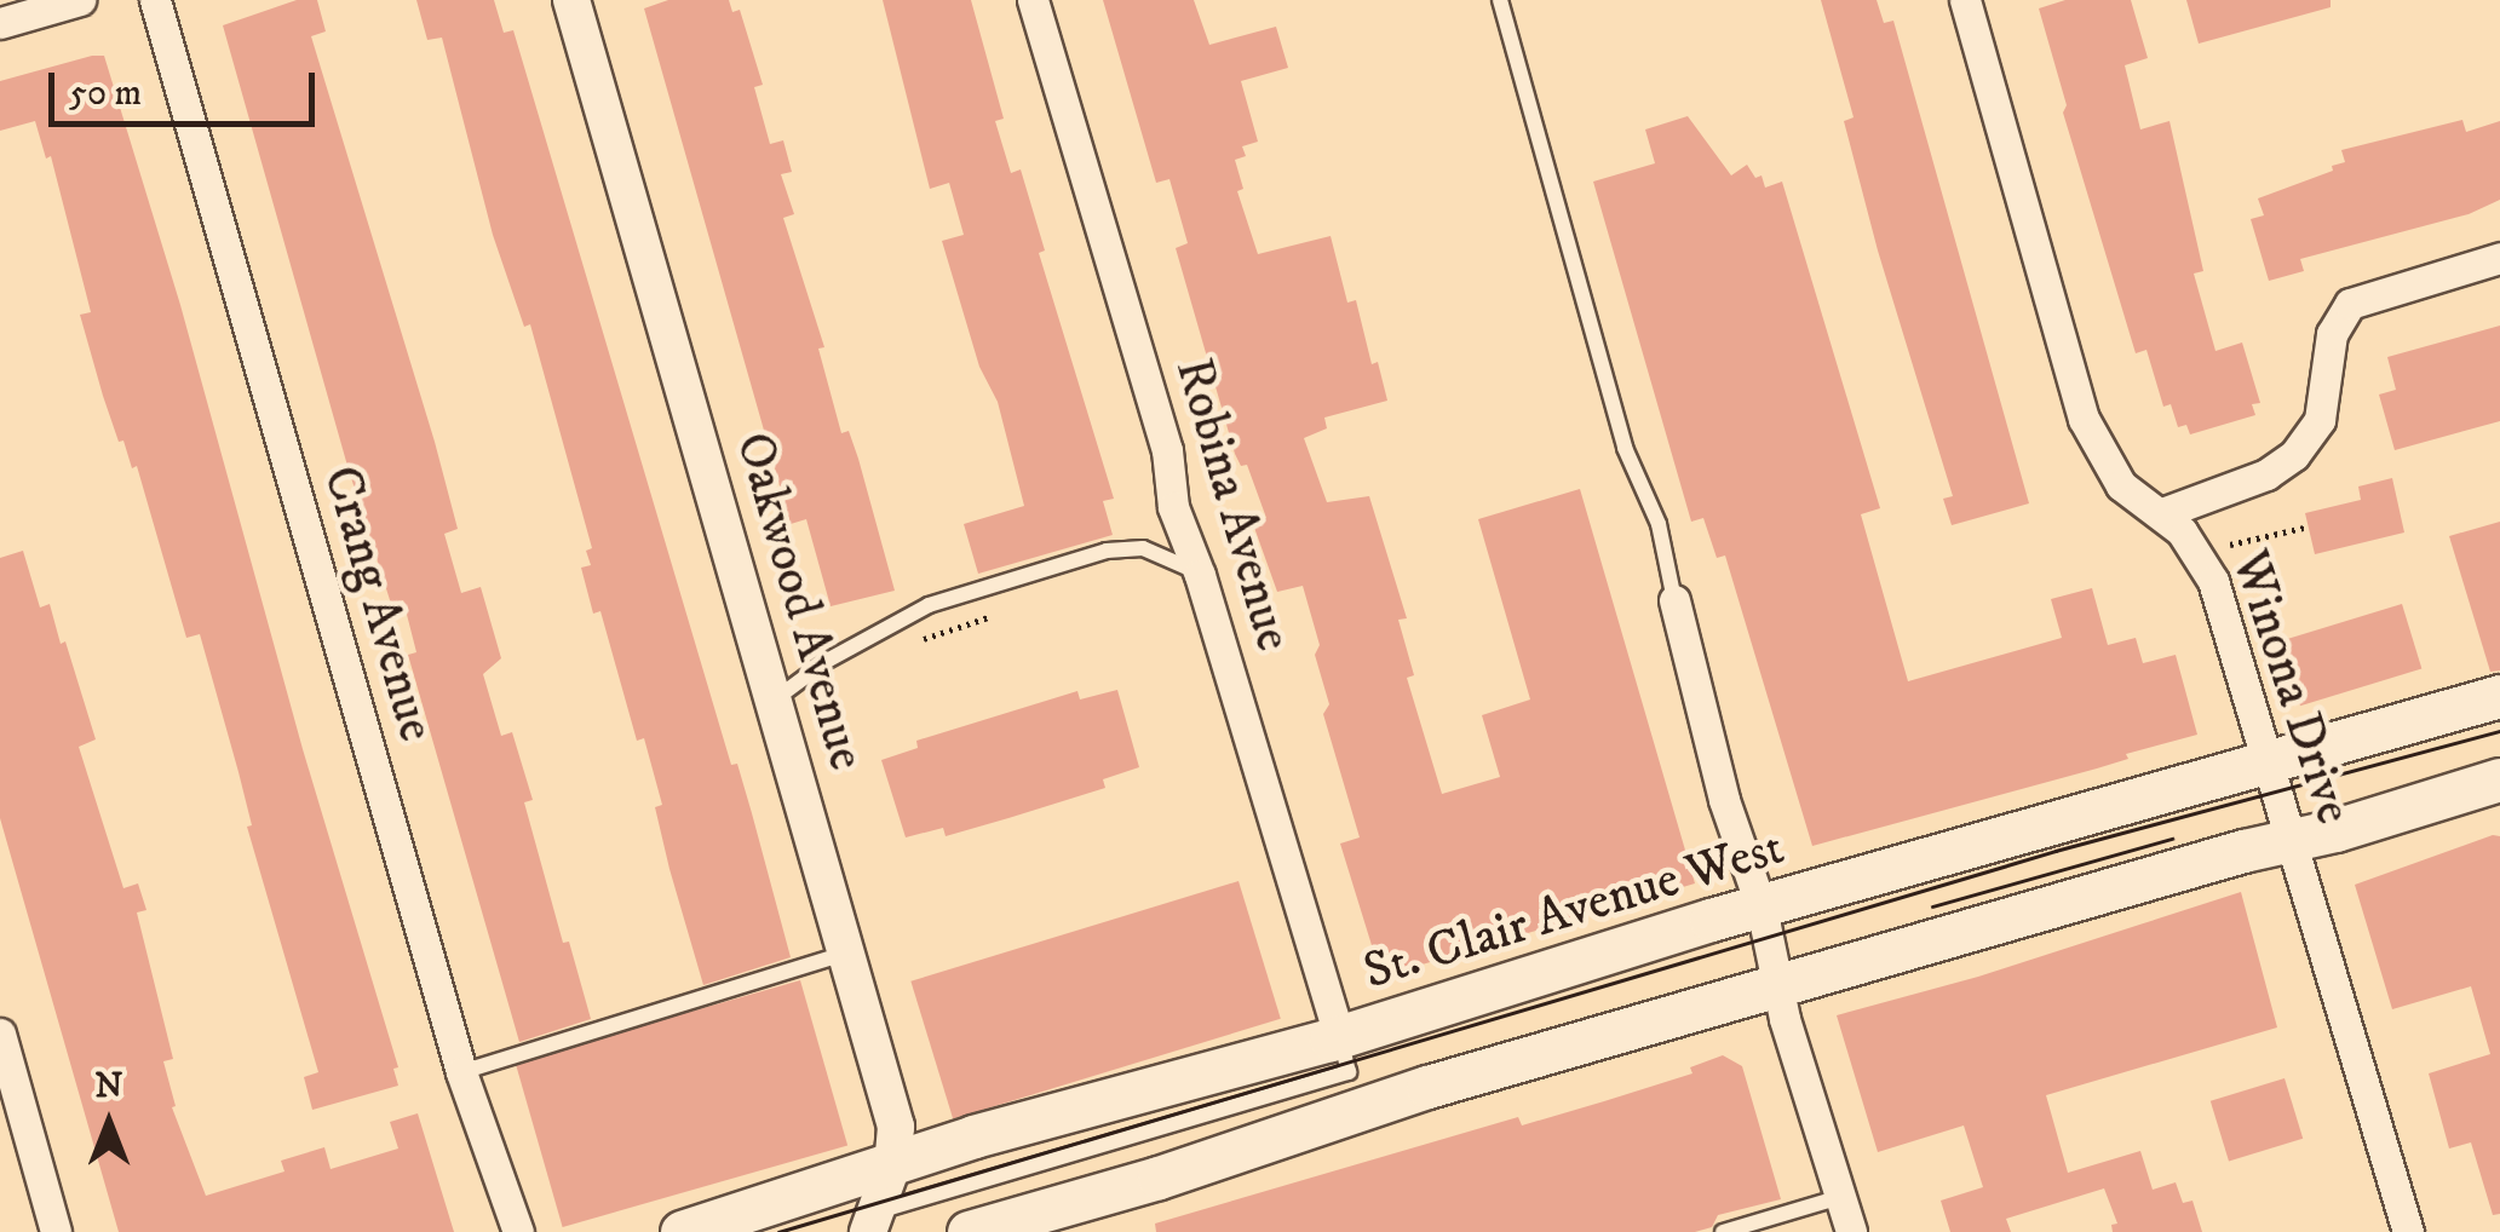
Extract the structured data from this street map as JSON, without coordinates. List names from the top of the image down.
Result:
{
  "streets": {
    "main road": ["St. Clair Avenue West"],
    "street": [
      "Robina Avenue",
      "Oakwood Avenue",
      "Crang Avenue",
      "Winona Drive"
    ]
  },
  "crossings": [
    ["Robina Avenue", "St. Clair Avenue West"],
    ["Oakwood Avenue", "St. Clair Avenue West"],
    ["Winona Drive", "St. Clair Avenue West"]
  ],
  "scale_bar": "50 m",
  "north": "top"
}
